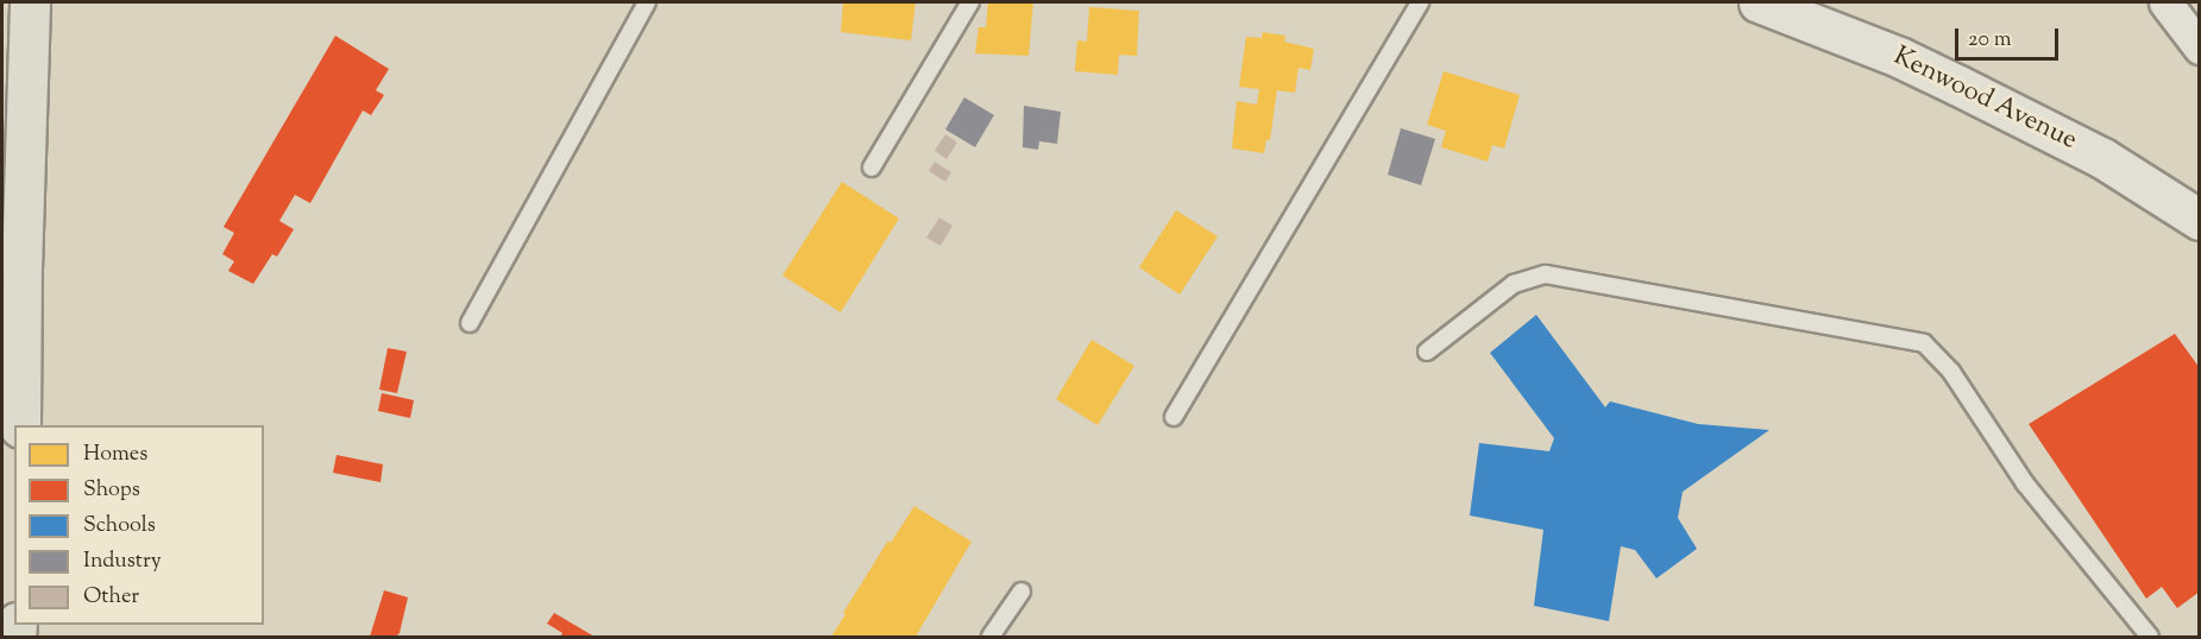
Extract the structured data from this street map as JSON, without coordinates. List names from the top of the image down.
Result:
{
  "streets": {
    "main road": ["Kenwood Avenue"]
  },
  "legend": [
    "Homes",
    "Shops",
    "Schools",
    "Industry",
    "Other"
  ],
  "scale_bar": "20 m"
}
